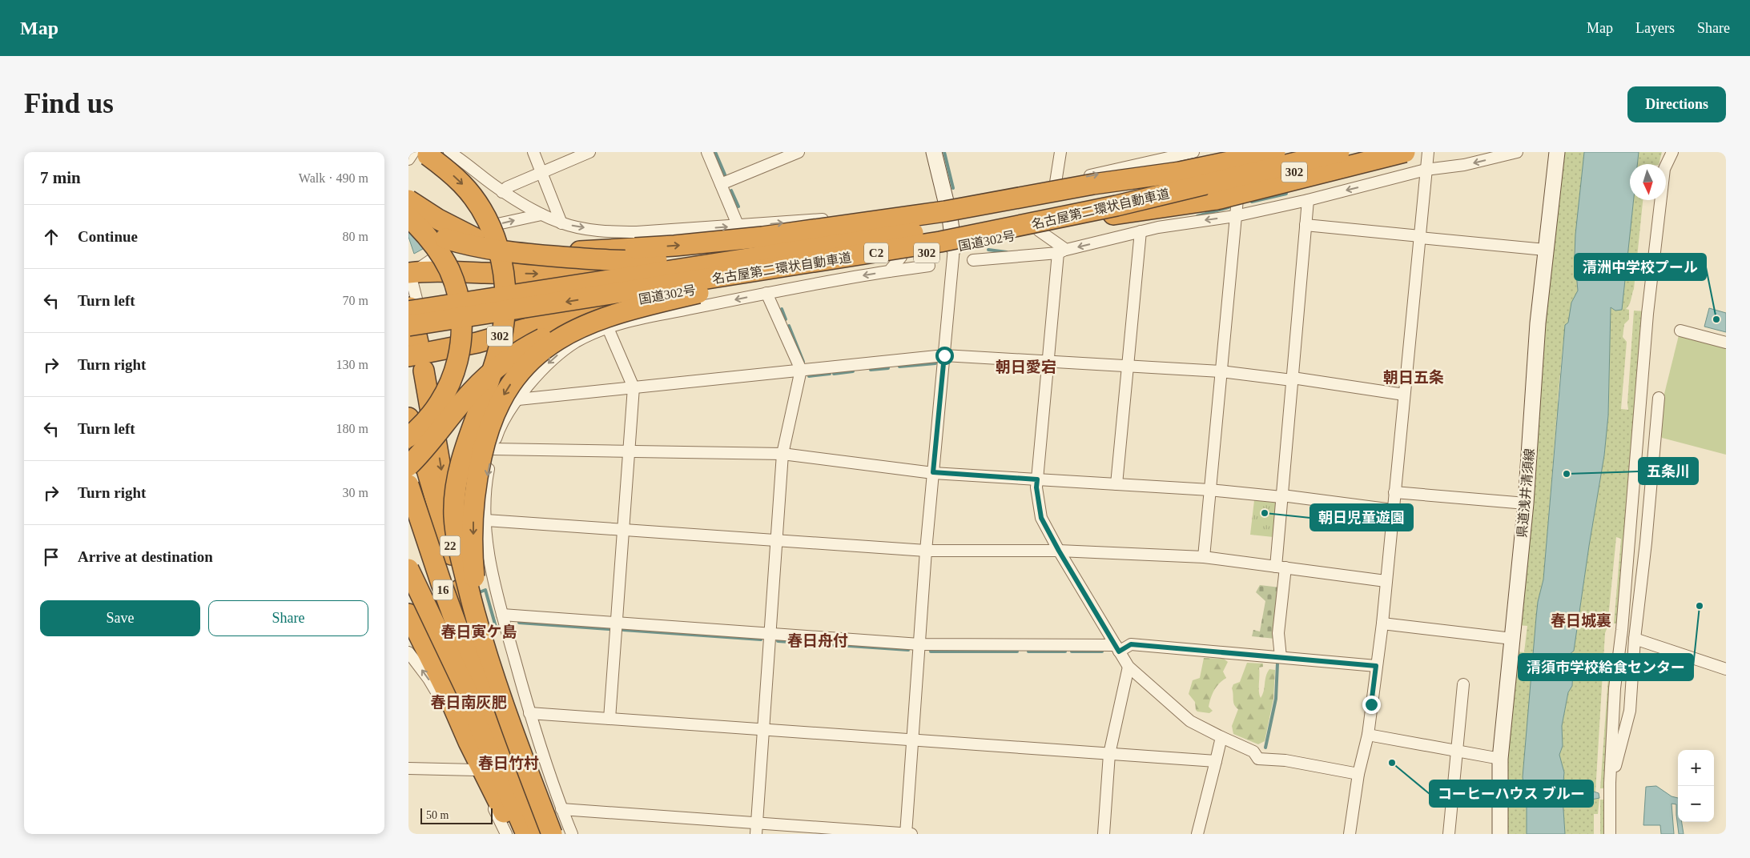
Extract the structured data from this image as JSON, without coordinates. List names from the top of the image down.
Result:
{
  "streets": {
    "highway": [
      "302",
      "名古屋第二環状自動車道",
      "国道302号",
      "C2",
      "22",
      "16"
    ],
    "main road": ["県道浅井清須線"]
  },
  "crossings": [
    ["302", "名古屋第二環状自動車道"],
    ["302", "国道302号"],
    ["名古屋第二環状自動車道", "国道302号"],
    ["22", "16"]
  ],
  "districts": [
    "朝日愛宕",
    "朝日五条",
    "春日城裏",
    "春日寅ケ島",
    "春日舟付",
    "春日南灰肥",
    "春日竹村"
  ],
  "places": [
    "清洲中学校プール",
    "五条川",
    "朝日児童遊園",
    "清須市学校給食センター",
    "コーヒーハウス ブルー"
  ],
  "scale_bar": "50 m",
  "north": "bottom",
  "page": {
    "header": "Map",
    "nav": ["Map", "Layers", "Share"],
    "buttons": [
      "Directions",
      ["Save", "Share"]
    ],
    "title": "Find us",
    "heading": ["7 min", "Walk · 490 m"],
    "list": [
      ["Continue", "80 m"],
      ["Turn left", "70 m"],
      ["Turn right", "130 m"],
      ["Turn left", "180 m"],
      ["Turn right", "30 m"],
      "Arrive at destination"
    ],
    "map_buttons": ["+", "−"],
    "scale": "50 m"
  }
}
